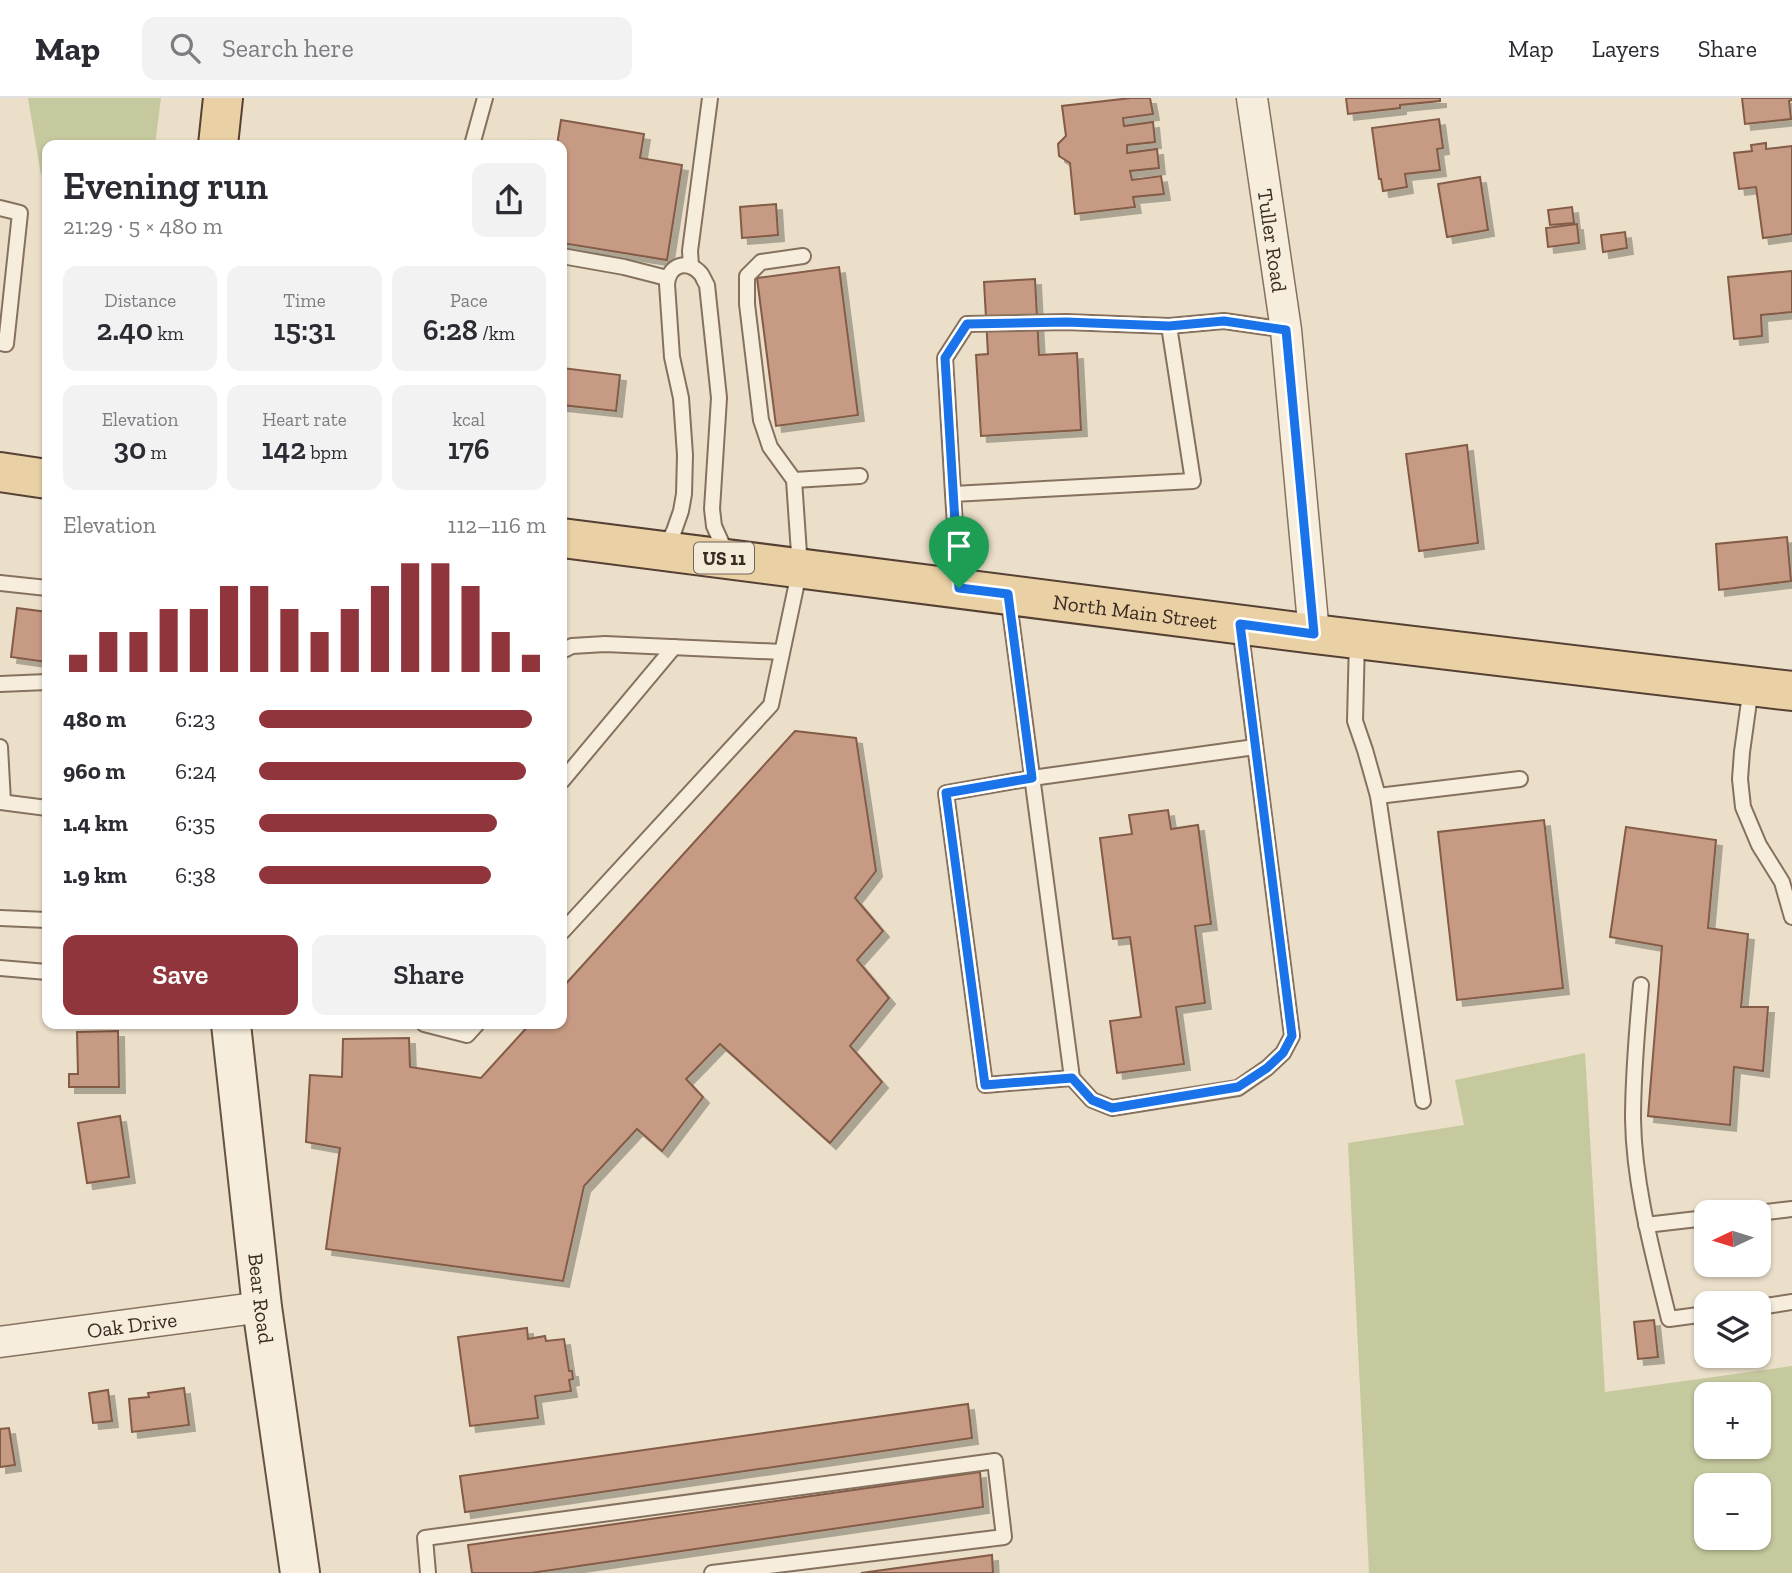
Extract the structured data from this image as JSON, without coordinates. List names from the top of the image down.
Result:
{
  "streets": {
    "main road": ["US 11", "North Main Street", "Bear Road"],
    "street": ["Tuller Road", "Oak Drive"]
  },
  "crossings": [
    ["Tuller Road", "North Main Street"],
    ["Bear Road", "Oak Drive"]
  ],
  "north": "left",
  "page": {
    "header": "Map",
    "search": "Search here",
    "nav": ["Map", "Layers", "Share"],
    "heading": ["Evening run", "21:29 · 5 × 480 m"],
    "stats": [
      ["Distance", "2.40 km"],
      ["Time", "15:31"],
      ["Pace", "6:28 /km"],
      ["Elevation", "30 m"],
      ["Heart rate", "142 bpm"],
      ["kcal", "176"]
    ],
    "chart": ["Elevation", "112–116 m"],
    "list": [
      {
        "name": "480 m",
        "note": "6:23"
      },
      {
        "name": "960 m",
        "note": "6:24"
      },
      {
        "name": "1.4 km",
        "note": "6:35"
      },
      {
        "name": "1.9 km",
        "note": "6:38"
      }
    ],
    "buttons": ["Save", "Share"],
    "map_buttons": ["+", "−"]
  }
}
